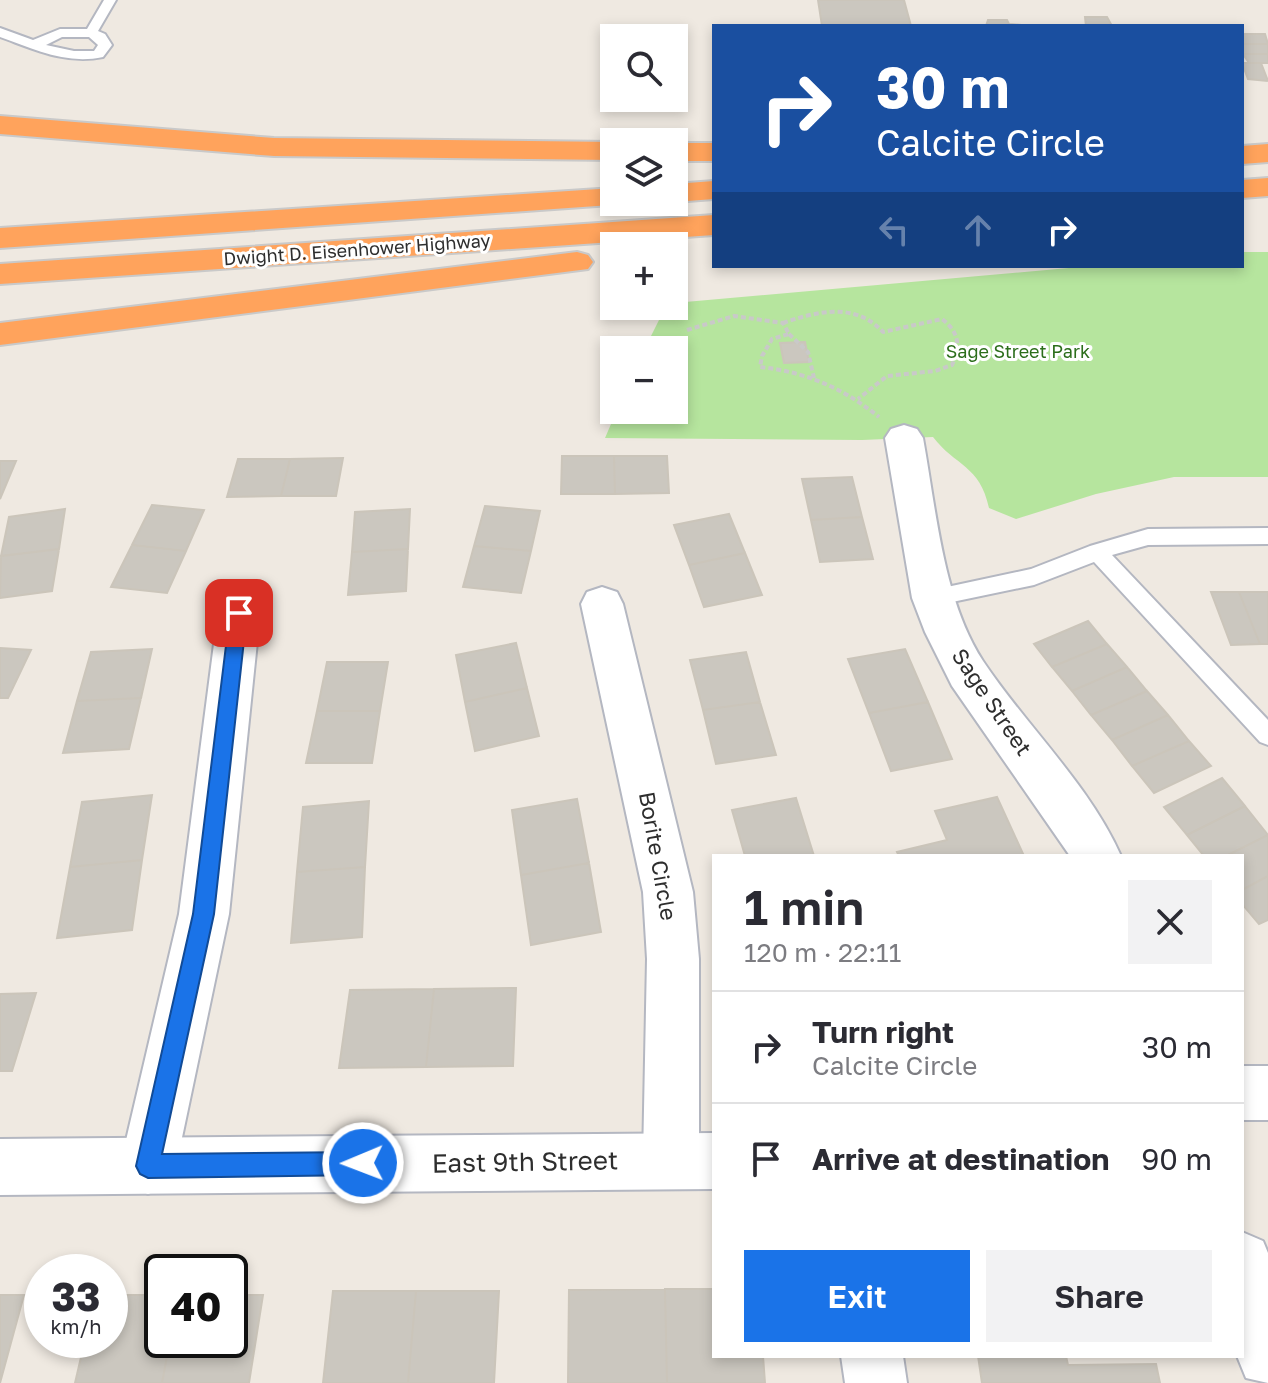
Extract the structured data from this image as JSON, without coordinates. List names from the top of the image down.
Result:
{
  "streets": {
    "highway": ["Dwight D. Eisenhower Highway"],
    "street": ["Sage Street", "Borite Circle", "East 9th Street"]
  },
  "crossings": [
    ["Borite Circle", "East 9th Street"]
  ],
  "parks": ["Sage Street Park"],
  "page": {
    "map_buttons": ["+", "−"],
    "turn": ["30 m", "Calcite Circle"],
    "heading": ["1 min", "120 m · 22:11"],
    "list": [
      {
        "name": "Turn right",
        "note": "Calcite Circle",
        "value": "30 m"
      },
      {
        "name": "Arrive at destination",
        "value": "90 m"
      }
    ],
    "buttons": ["Exit", "Share"],
    "speed": "33 km/h",
    "limit": "40"
  }
}
